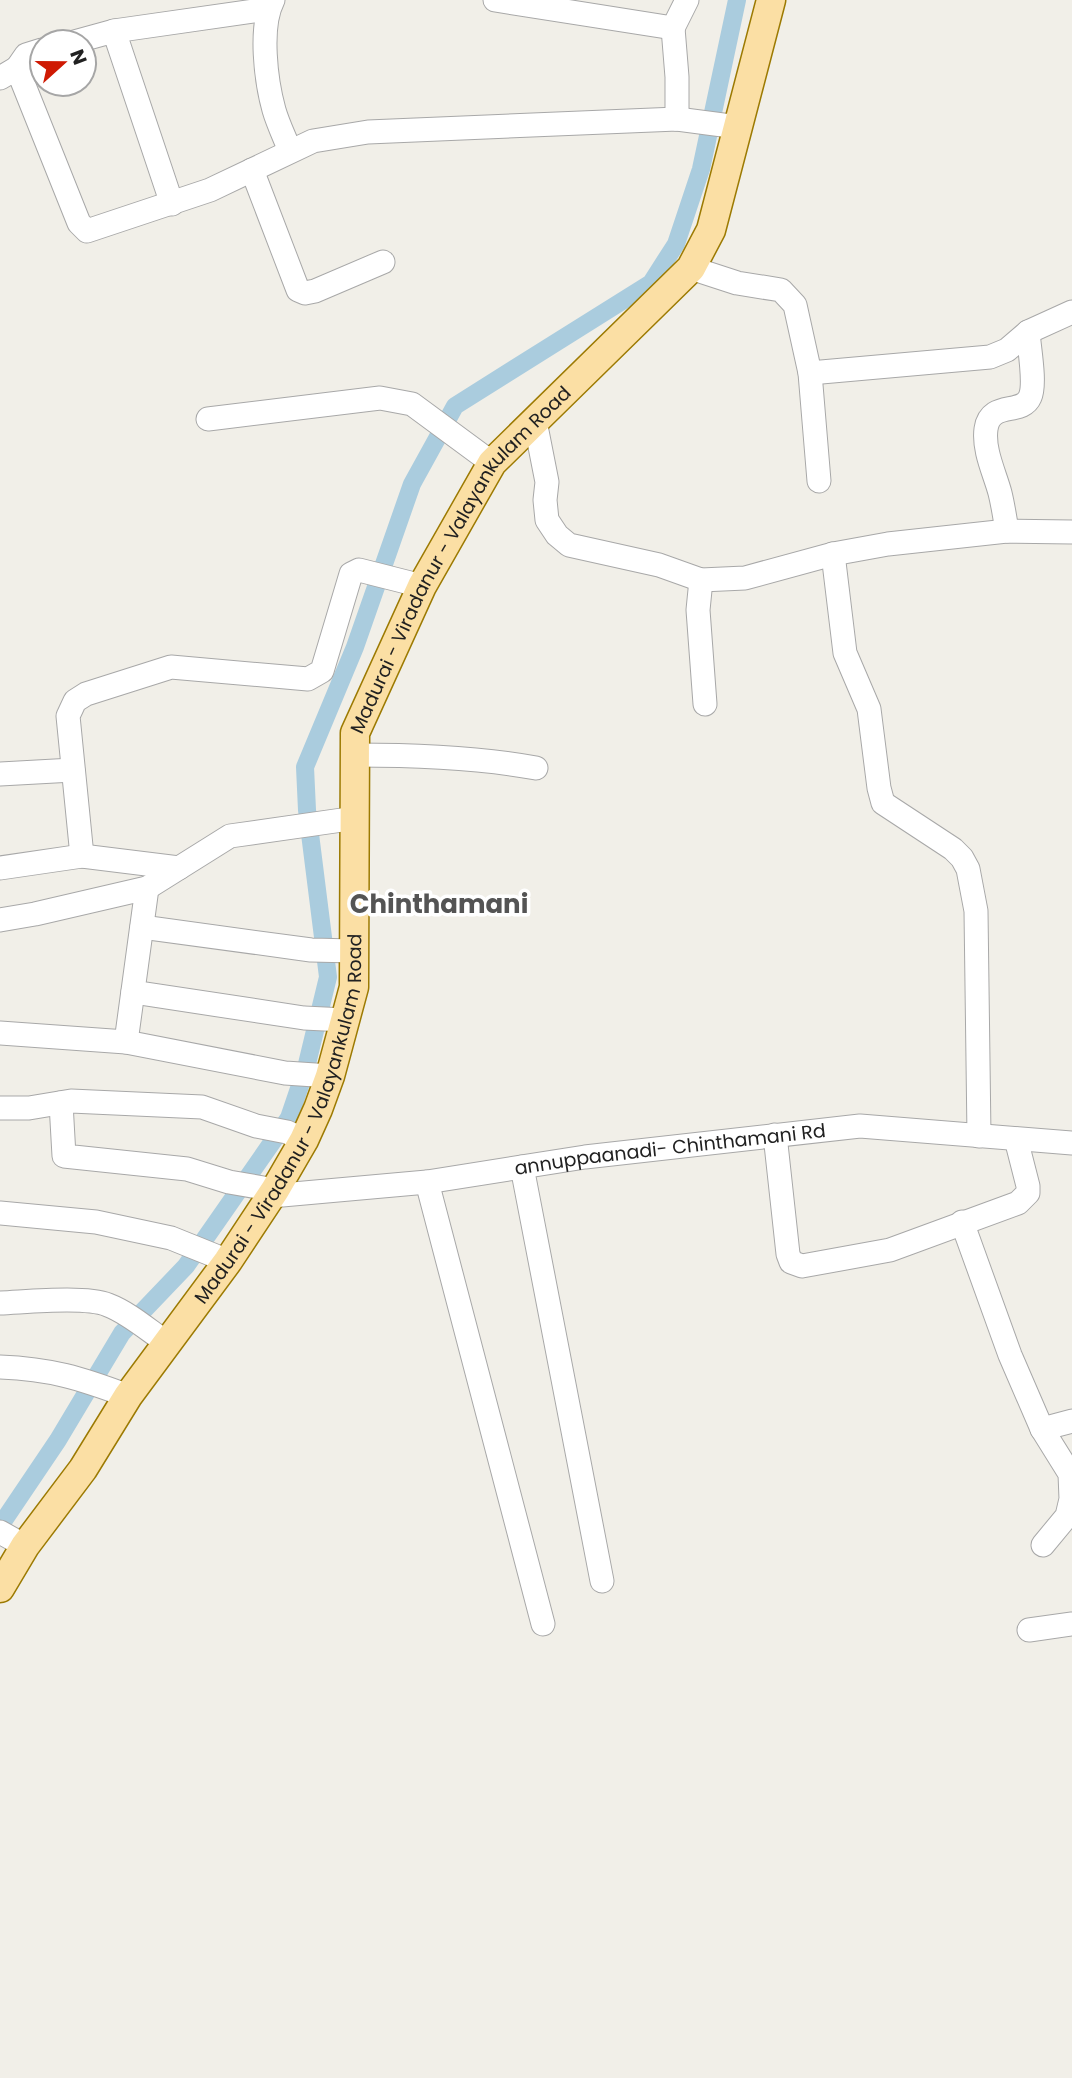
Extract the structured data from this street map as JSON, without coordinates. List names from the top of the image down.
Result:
{
  "streets": {
    "main road": ["Madurai - Viradanur - Valayankulam Road"],
    "street": ["annuppaanadi- Chinthamani Rd"]
  },
  "crossings": [
    ["Madurai - Viradanur - Valayankulam Road", "annuppaanadi- Chinthamani Rd"]
  ],
  "districts": ["Chinthamani"],
  "north": "right"
}
